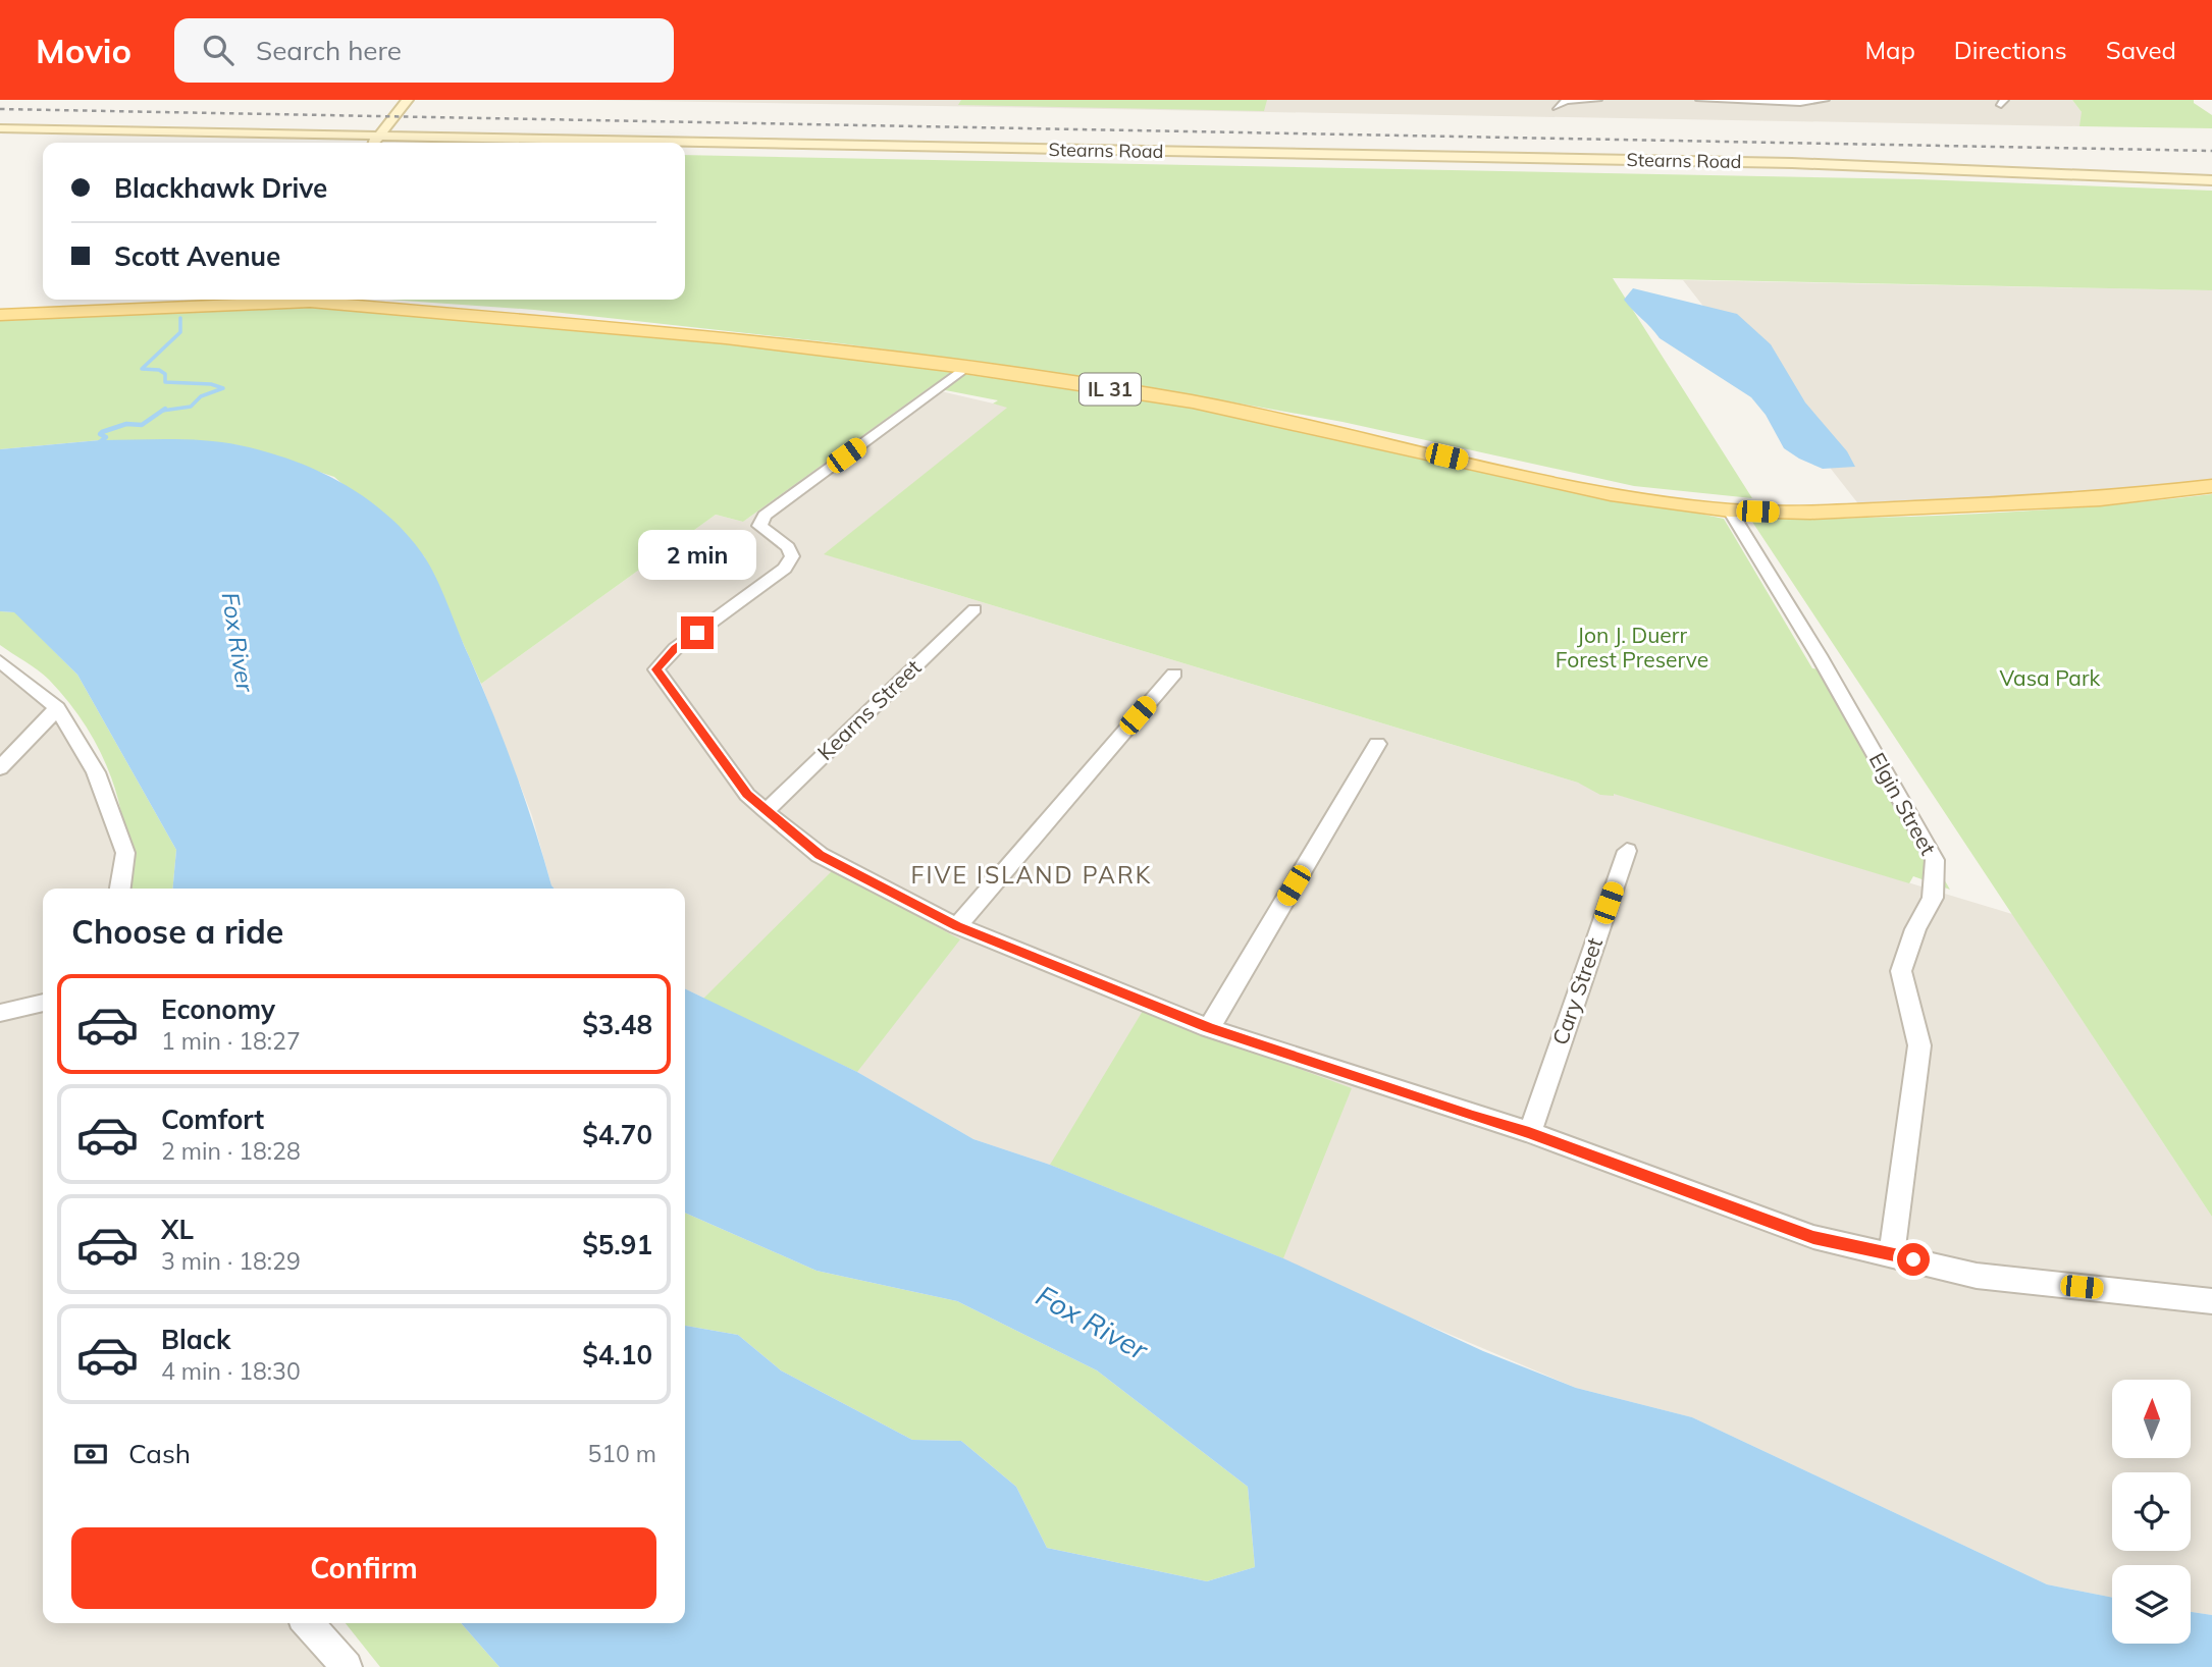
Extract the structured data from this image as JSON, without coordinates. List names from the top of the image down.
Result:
{
  "streets": {
    "main road": ["Stearns Road", "IL 31"],
    "street": ["Kearns Street", "Elgin Street", "Cary Street"]
  },
  "crossings": [
    ["IL 31", "Elgin Street"]
  ],
  "districts": ["FIVE ISLAND PARK"],
  "water": ["Fox River"],
  "parks": ["Jon J. Duerr Forest Preserve", "Vasa Park"],
  "north": "top",
  "page": {
    "header": "Movio",
    "search": "Search here",
    "nav": ["Map", "Directions", "Saved"],
    "banner": ["Blackhawk Drive", "Scott Avenue"],
    "bubble": "2 min",
    "heading": "Choose a ride",
    "list": [
      {
        "name": "Economy",
        "note": "1 min · 18:27",
        "value": "$3.48"
      },
      {
        "name": "Comfort",
        "note": "2 min · 18:28",
        "value": "$4.70"
      },
      {
        "name": "XL",
        "note": "3 min · 18:29",
        "value": "$5.91"
      },
      {
        "name": "Black",
        "note": "4 min · 18:30",
        "value": "$4.10"
      }
    ],
    "pay": ["Cash", "510 m"],
    "buttons": "Confirm"
  }
}
